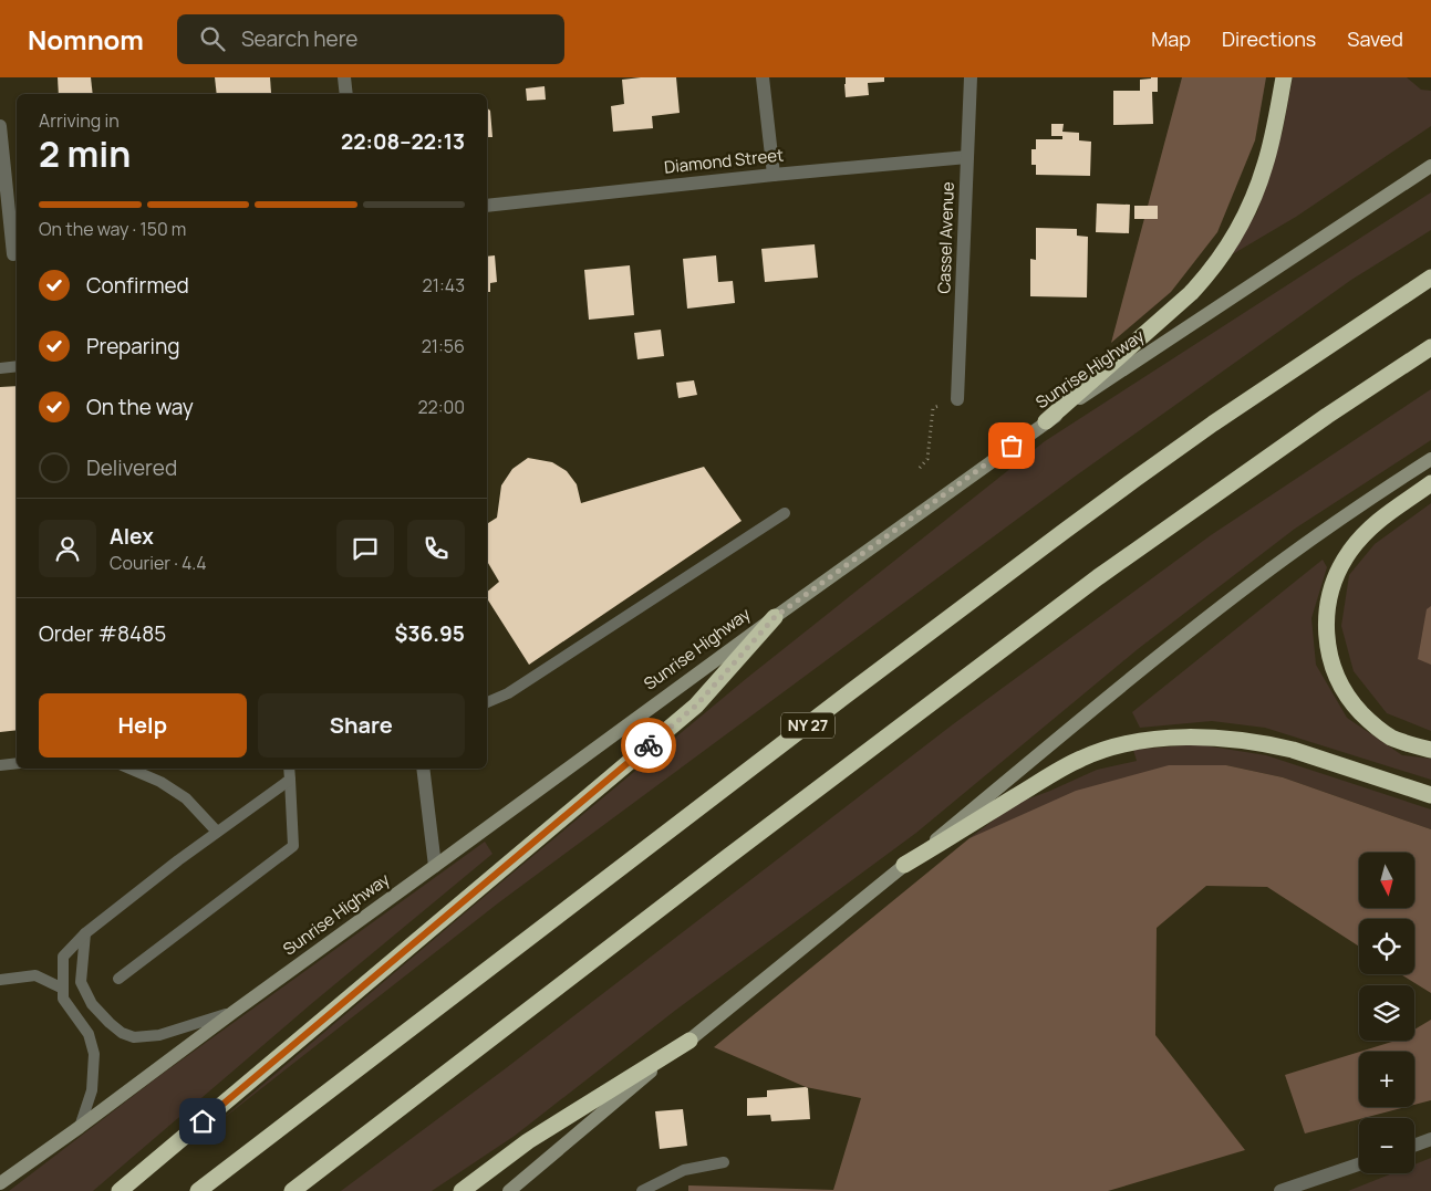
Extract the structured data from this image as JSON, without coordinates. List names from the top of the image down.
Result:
{
  "streets": {
    "highway": ["NY 27"],
    "main road": ["Sunrise Highway"],
    "street": ["Diamond Street", "Cassel Avenue"]
  },
  "crossings": [
    ["Diamond Street", "Cassel Avenue"]
  ],
  "north": "bottom",
  "page": {
    "header": "Nomnom",
    "search": "Search here",
    "nav": ["Map", "Directions", "Saved"],
    "heading": ["2 min", "Arriving in", "22:08–22:13"],
    "panel": [
      "Alex",
      "Courier · 4.4",
      "Order #8485",
      "$36.95"
    ],
    "bar": "On the way · 150 m",
    "list": [
      ["Confirmed", "21:43"],
      ["Preparing", "21:56"],
      ["On the way", "22:00"],
      "Delivered"
    ],
    "buttons": ["Help", "Share"],
    "map_buttons": ["+", "−"]
  }
}
